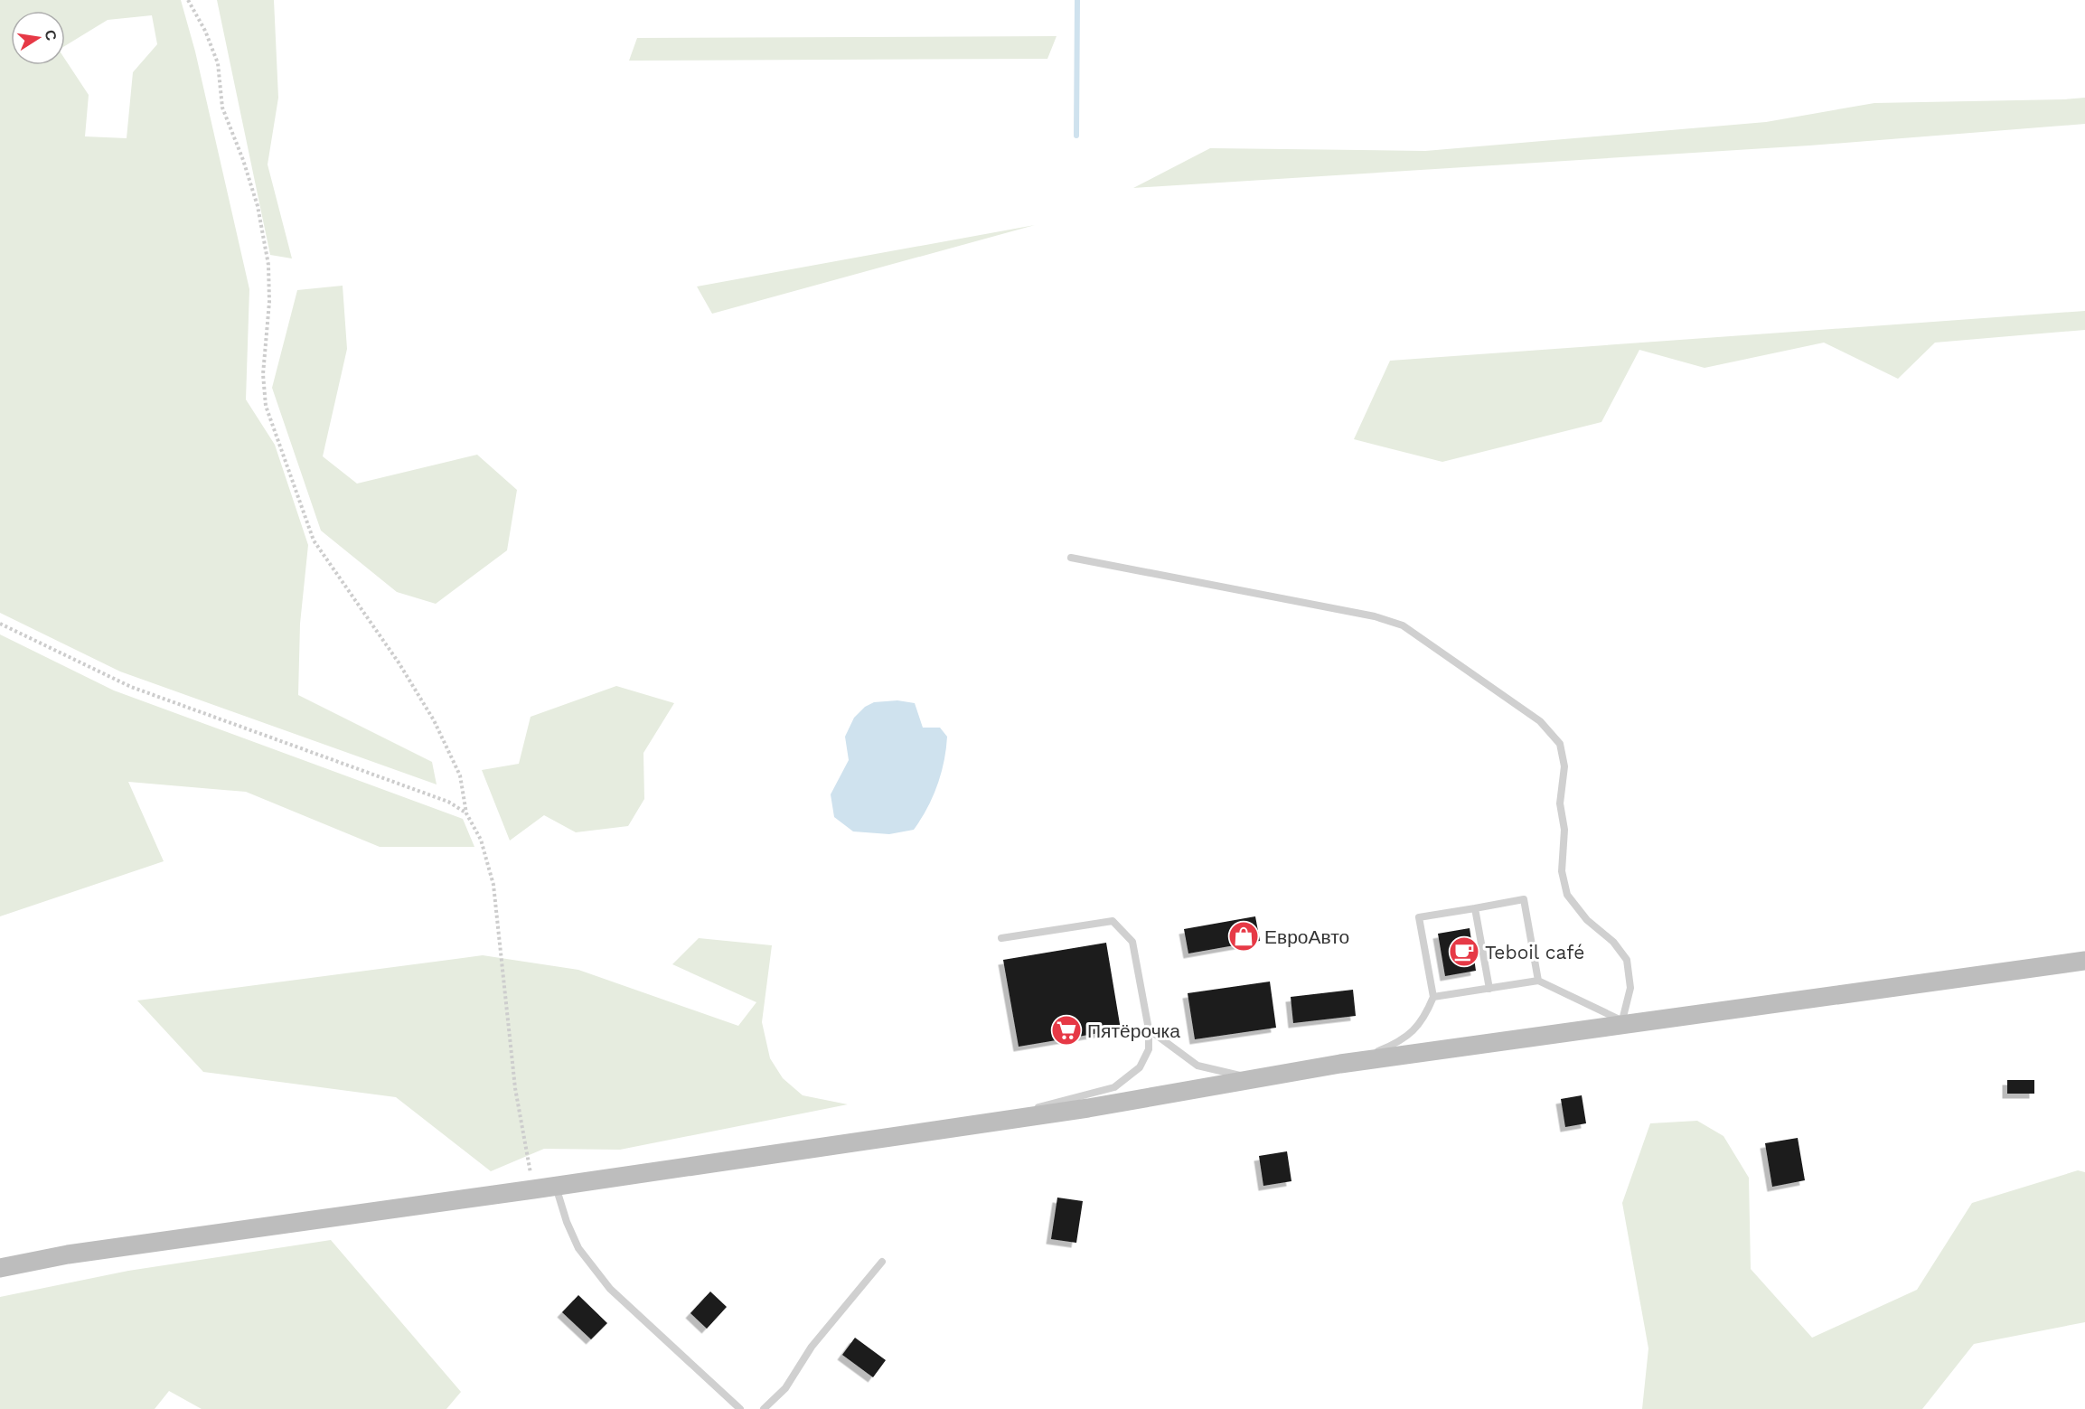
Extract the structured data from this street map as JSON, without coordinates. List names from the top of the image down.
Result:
{
  "places": {
    "shop": ["ЕвроАвто"],
    "cafe": ["Teboil café"],
    "supermarket": ["Пятёрочка"]
  },
  "north": "right"
}
